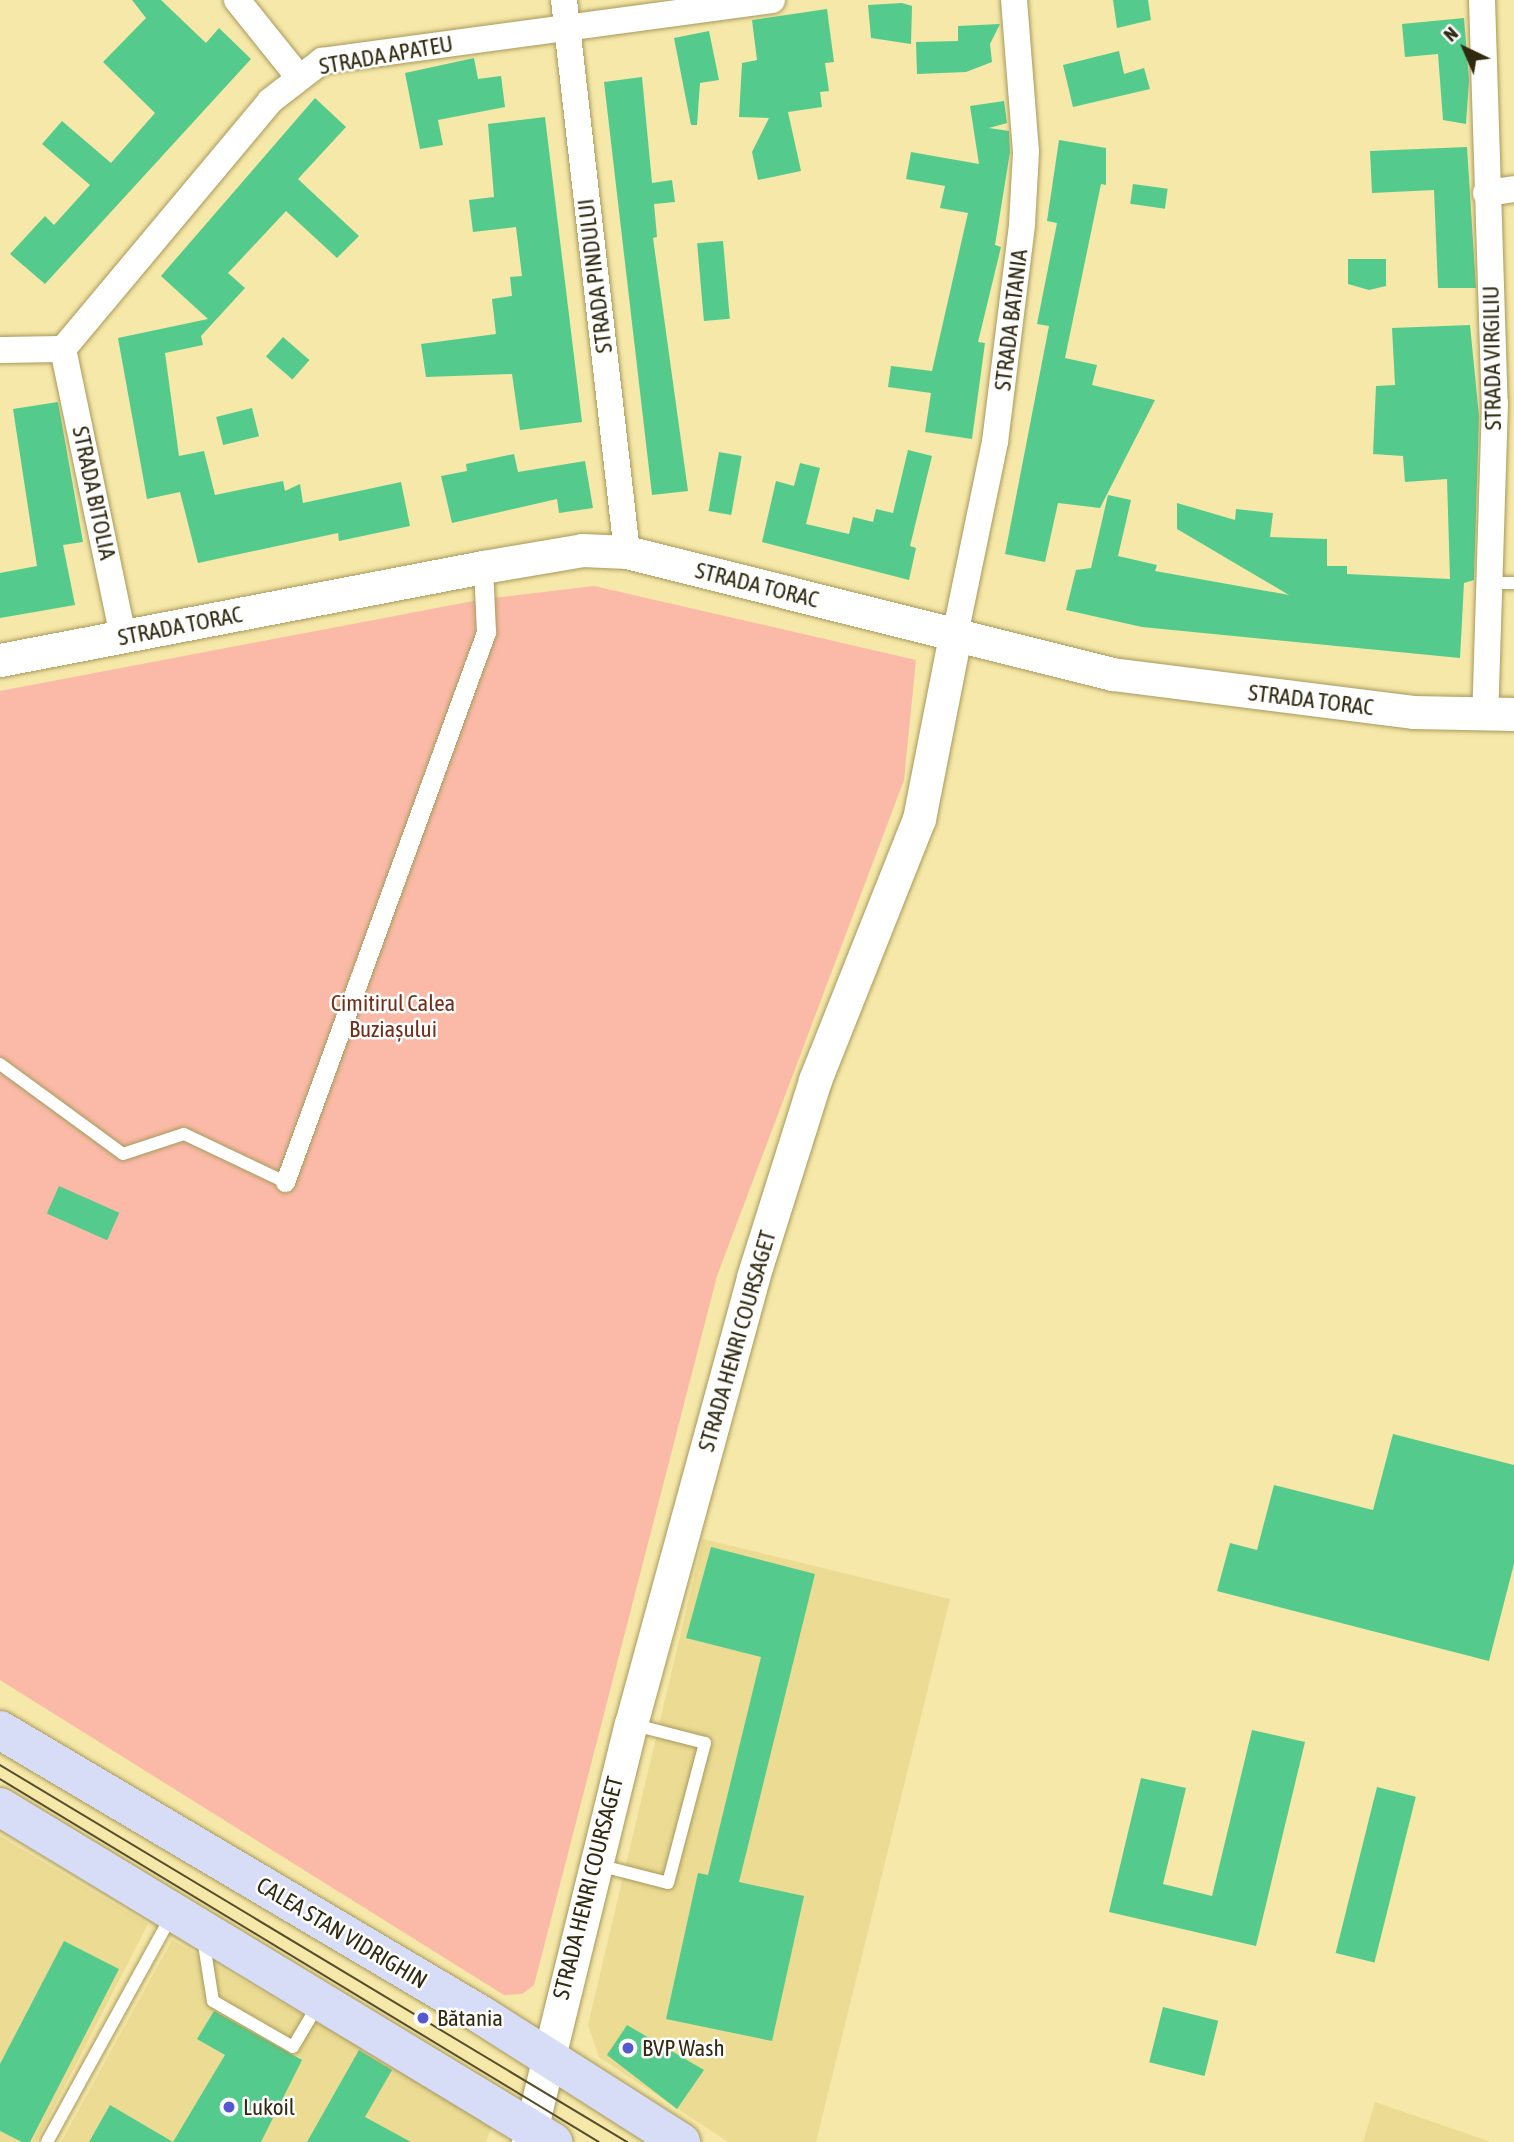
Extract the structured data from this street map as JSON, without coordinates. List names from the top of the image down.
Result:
{
  "streets": {
    "main road": ["CALEA STAN VIDRIGHIN"],
    "street": [
      "STRADA APATEU",
      "STRADA PINDULUI",
      "STRADA BATANIA",
      "STRADA VIRGILIU",
      "STRADA BITOLIA",
      "STRADA TORAC",
      "STRADA HENRI COURSAGET"
    ]
  },
  "crossings": [
    ["STRADA APATEU", "STRADA PINDULUI"],
    ["STRADA APATEU", "STRADA BITOLIA"],
    ["STRADA PINDULUI", "STRADA TORAC"],
    ["STRADA BATANIA", "STRADA TORAC"],
    ["STRADA BATANIA", "STRADA HENRI COURSAGET"],
    ["STRADA VIRGILIU", "STRADA TORAC"],
    ["STRADA BITOLIA", "STRADA TORAC"],
    ["STRADA TORAC", "STRADA HENRI COURSAGET"],
    ["STRADA HENRI COURSAGET", "CALEA STAN VIDRIGHIN"]
  ],
  "parks": ["Cimitirul Calea Buziașului"],
  "places": ["Bătania", "BVP Wash", "Lukoil"],
  "north": "top left"
}
